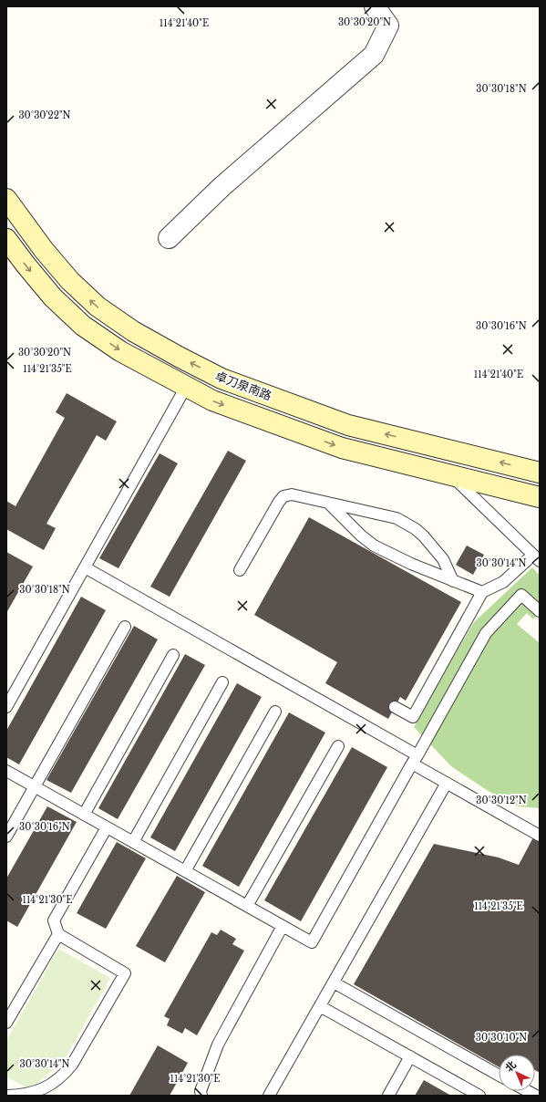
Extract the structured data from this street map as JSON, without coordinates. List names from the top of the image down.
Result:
{
  "streets": {
    "street": ["卓刀泉南路"]
  },
  "north": "top left",
  "coordinates": [
    "30°30'20\"N",
    "114°21'40\"E",
    "30°30'18\"N",
    "30°30'22\"N",
    "30°30'16\"N",
    "114°21'35\"E",
    "30°30'14\"N",
    "30°30'12\"N",
    "114°21'30\"E",
    "30°30'10\"N"
  ]
}
